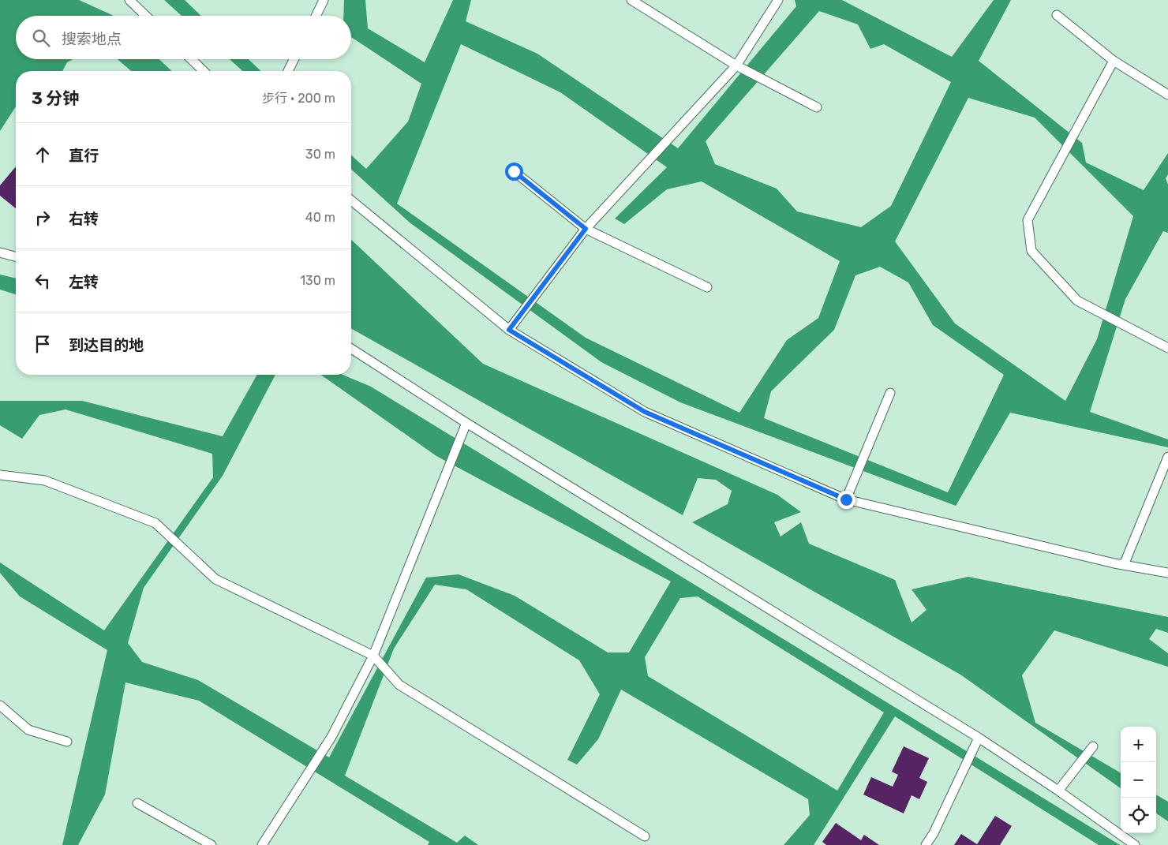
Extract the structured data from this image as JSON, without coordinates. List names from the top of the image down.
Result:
{
  "page": {
    "search": "搜索地点",
    "heading": ["3 分钟", "步行 · 200 m"],
    "list": [
      ["直行", "30 m"],
      ["右转", "40 m"],
      ["左转", "130 m"],
      "到达目的地"
    ],
    "map_buttons": ["+", "−"]
  }
}
